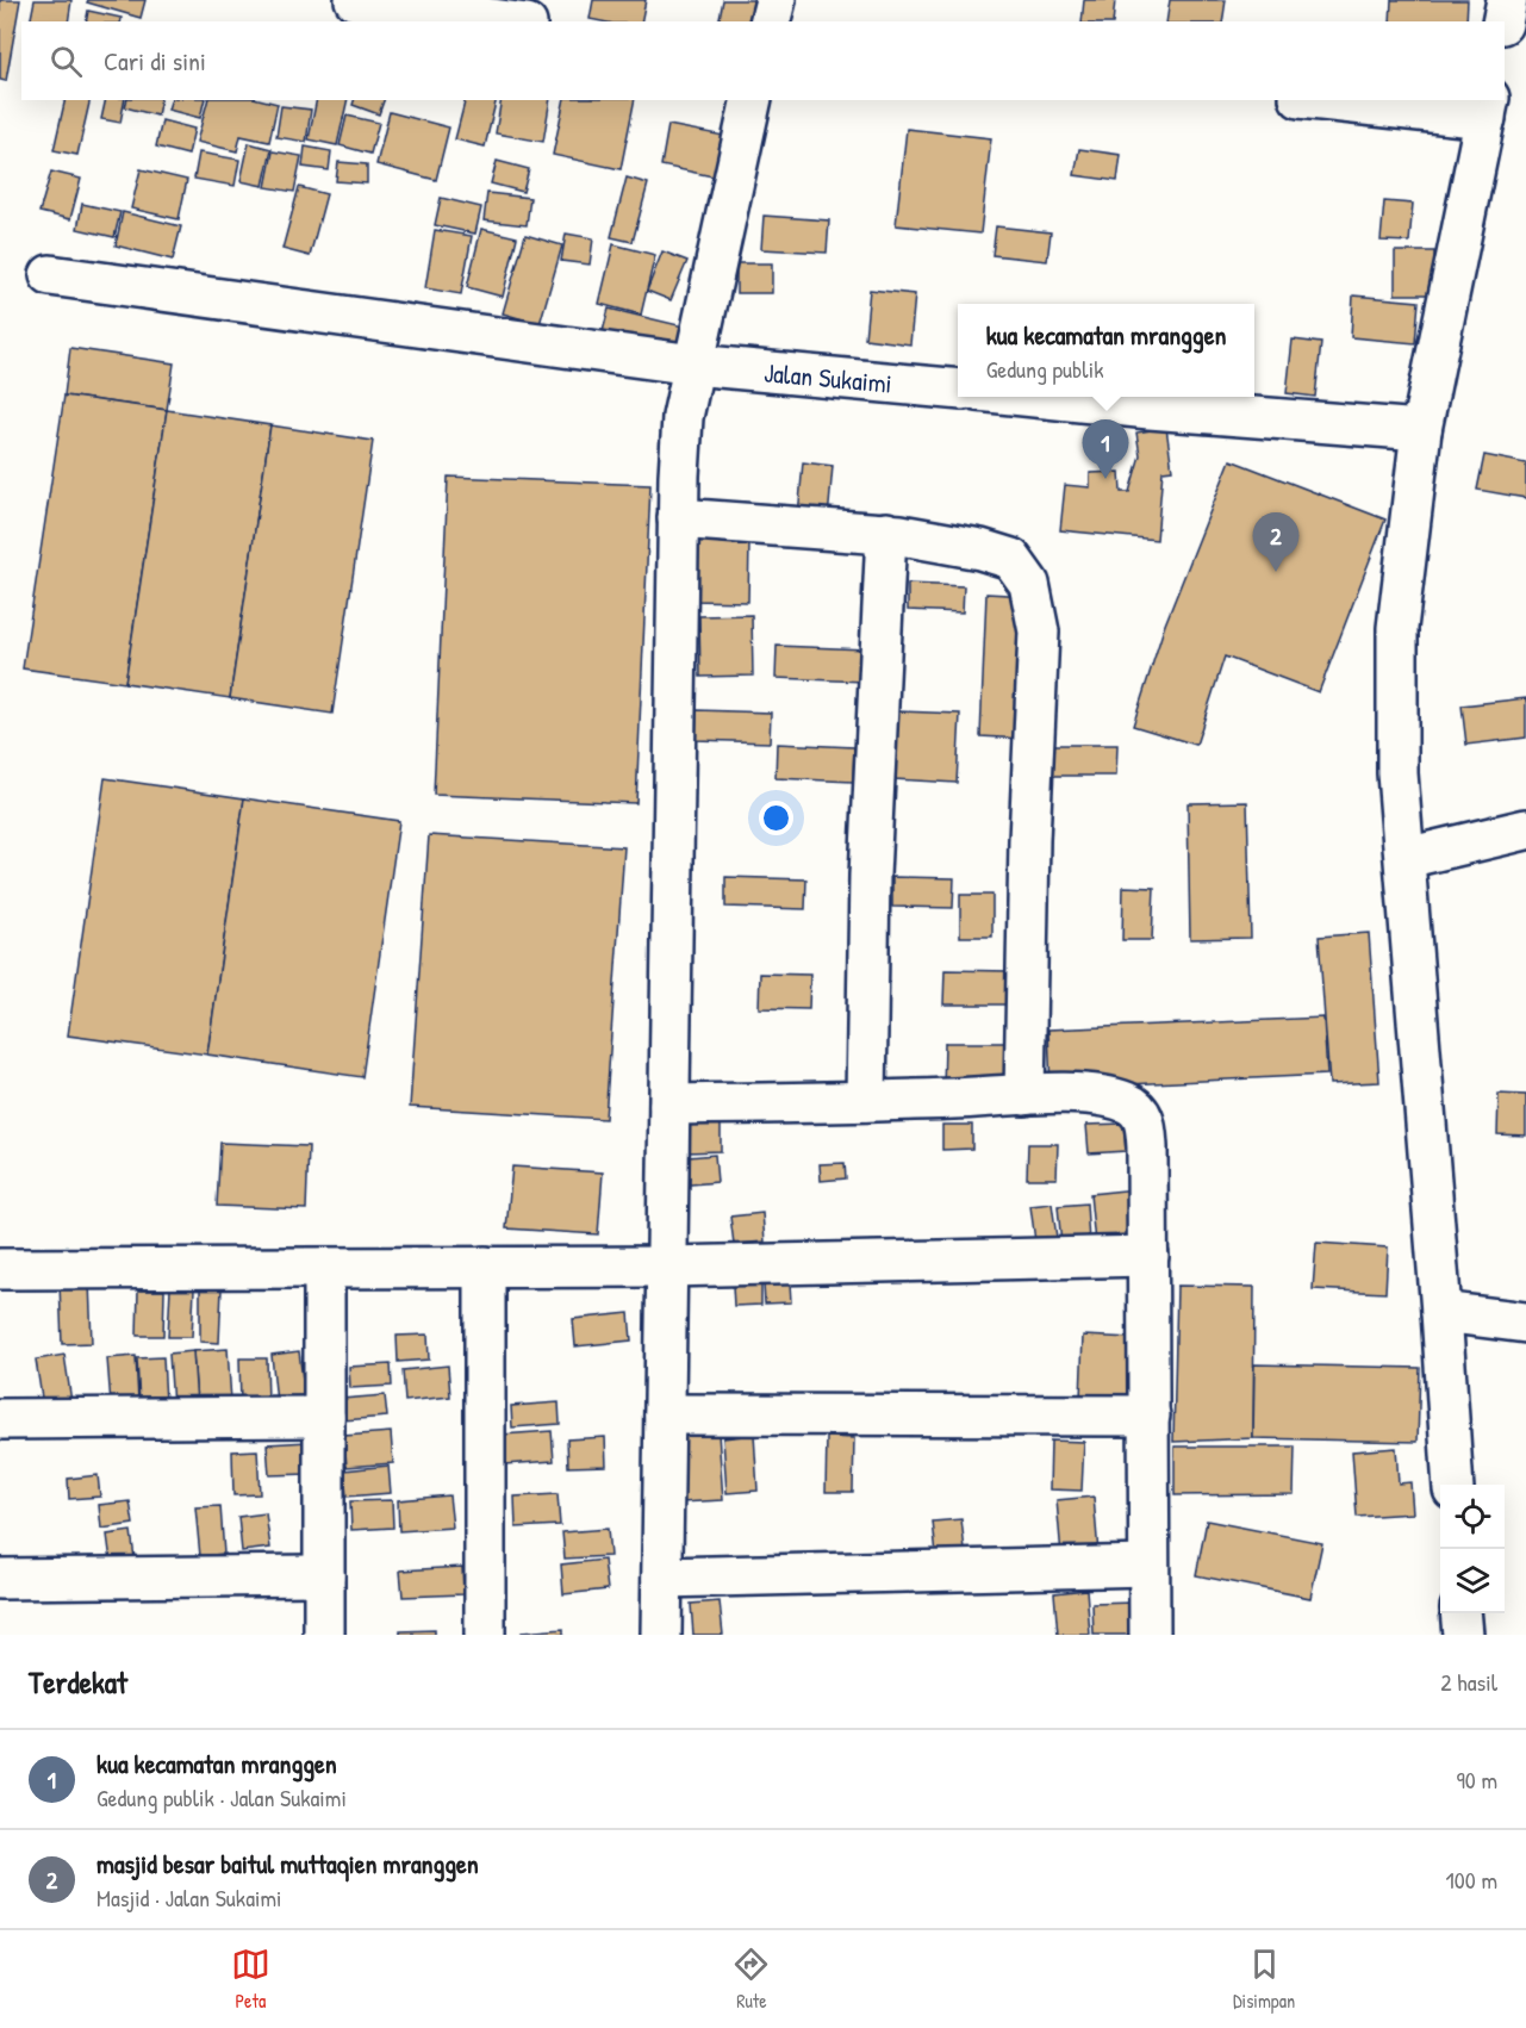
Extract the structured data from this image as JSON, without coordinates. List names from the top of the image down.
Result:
{
  "streets": {
    "street": ["Jalan Sukaimi"]
  },
  "page": {
    "search": "Cari di sini",
    "popup": ["kua kecamatan mranggen", "Gedung publik"],
    "pins": ["1", "2"],
    "heading": ["Terdekat", "2 hasil"],
    "list": [
      {
        "mark": "1",
        "name": "kua kecamatan mranggen",
        "note": "Gedung publik · Jalan Sukaimi",
        "value": "90 m"
      },
      {
        "mark": "2",
        "name": "masjid besar baitul muttaqien mranggen",
        "note": "Masjid · Jalan Sukaimi",
        "value": "100 m"
      }
    ],
    "nav": ["Peta", "Rute", "Disimpan"]
  }
}
